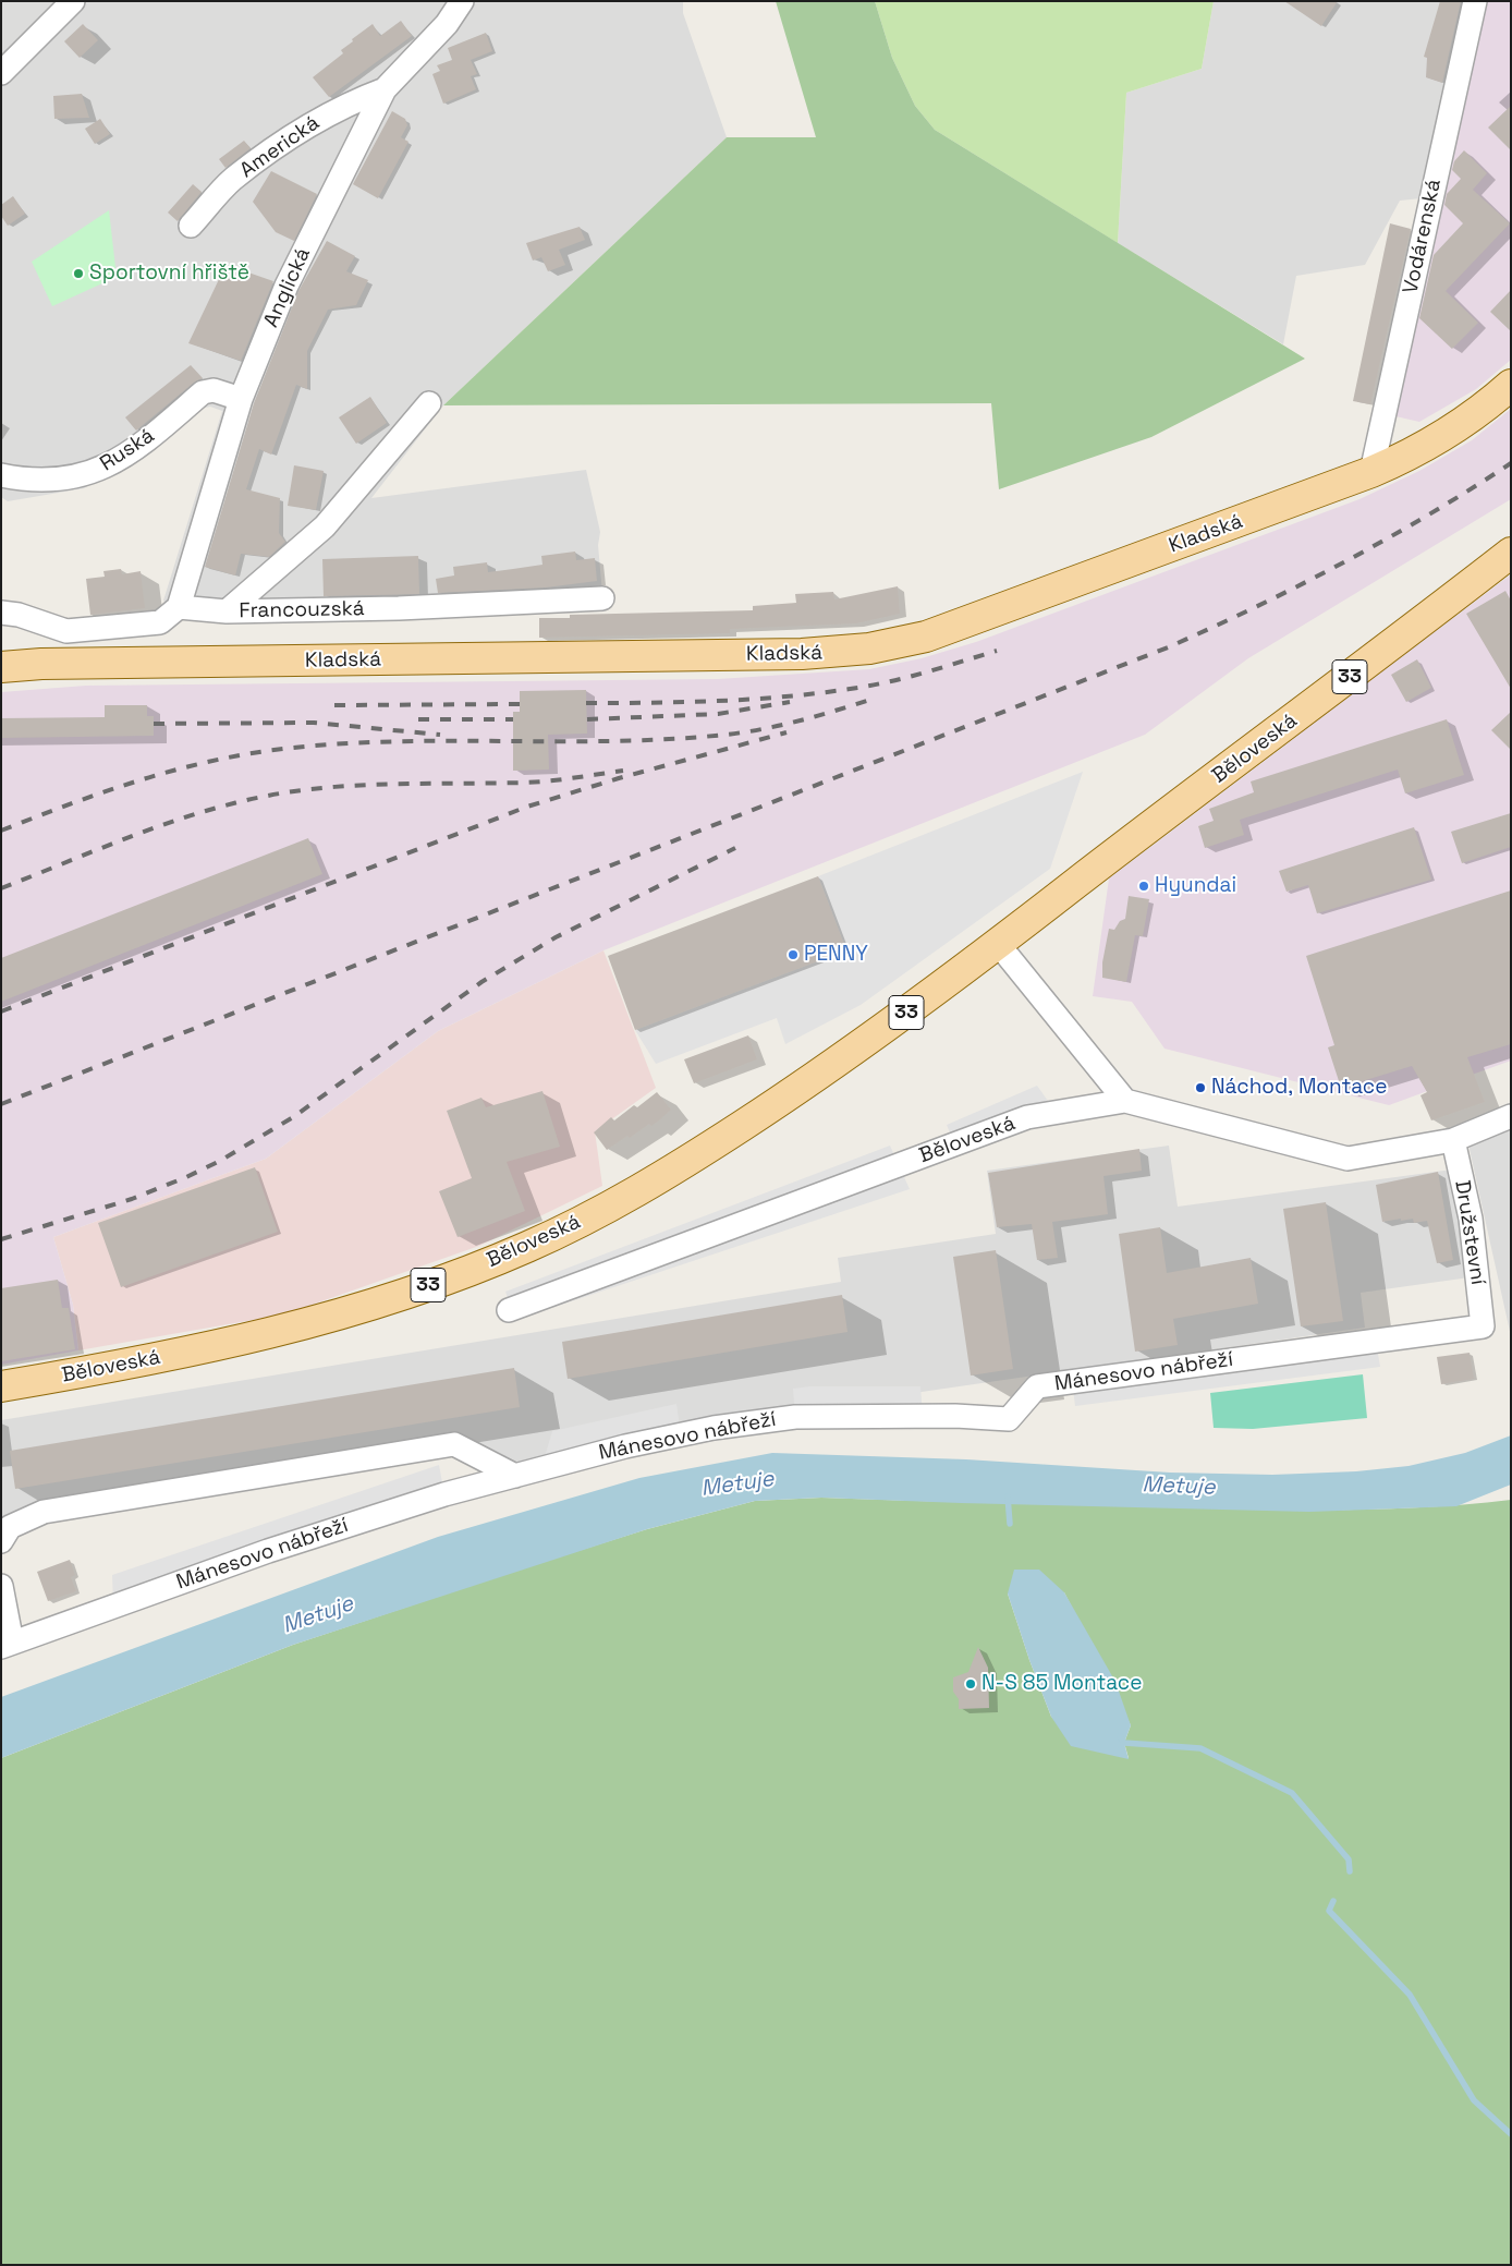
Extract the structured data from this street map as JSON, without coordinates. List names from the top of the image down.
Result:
{
  "streets": {
    "main road": ["Kladská", "33", "Běloveská"],
    "street": [
      "Americká",
      "Vodárenská",
      "Anglická",
      "Ruská",
      "Francouzská",
      "Družstevní",
      "Mánesovo nábřeží"
    ]
  },
  "crossings": [
    ["Americká", "Anglická"],
    ["Vodárenská", "Kladská"],
    ["Anglická", "Ruská"],
    ["Běloveská", "Družstevní"],
    ["Družstevní", "Mánesovo nábřeží"]
  ],
  "water": ["Metuje"],
  "places": [
    "Sportovní hřiště",
    "Hyundai",
    "PENNY",
    "Náchod, Montace",
    "N-S 85 Montace"
  ]
}
